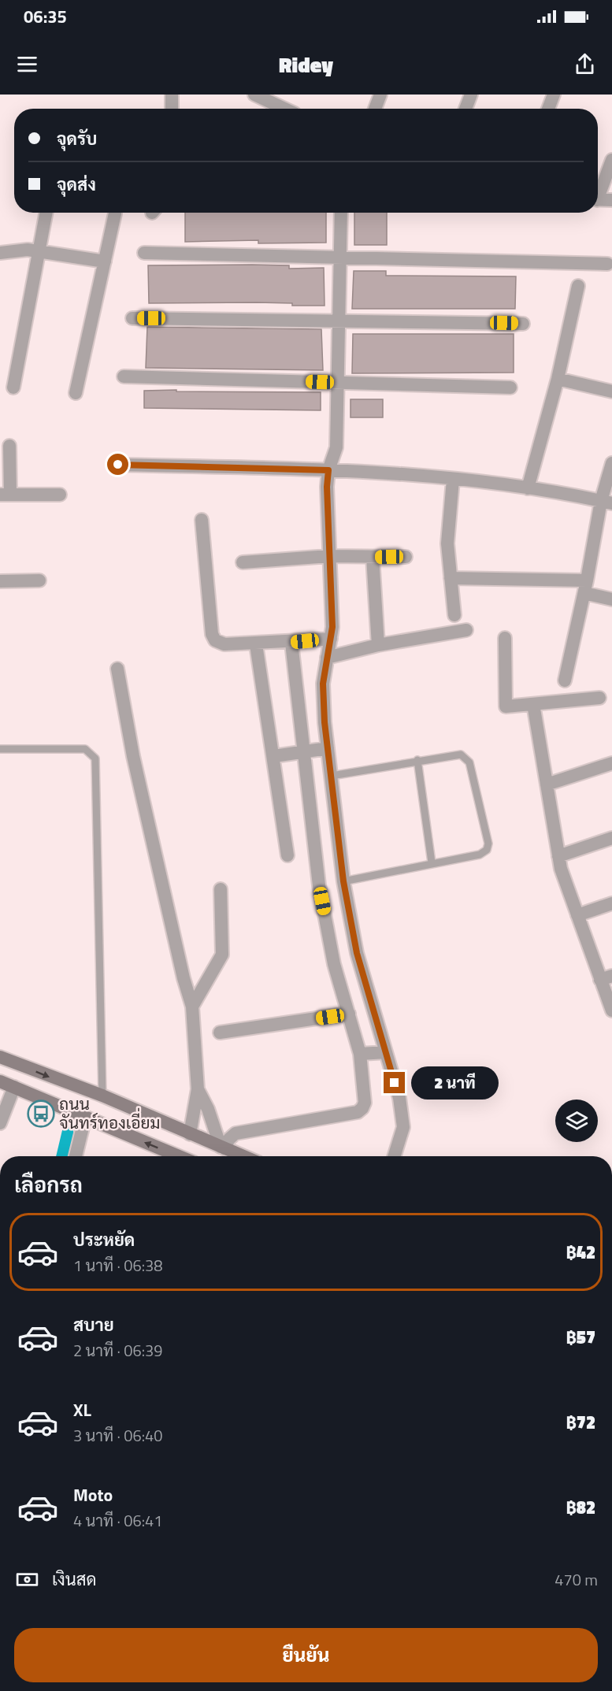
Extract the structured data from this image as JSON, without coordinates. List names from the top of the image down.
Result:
{
  "places": {
    "bus stop": ["ถนน จันทร์ทองเอี่ยม"]
  },
  "page": {
    "status": "06:35",
    "header": "Ridey",
    "banner": ["จุดรับ", "จุดส่ง"],
    "bubble": "2 นาที",
    "heading": "เลือกรถ",
    "list": [
      {
        "name": "ประหยัด",
        "note": "1 นาที · 06:38",
        "value": "฿42"
      },
      {
        "name": "สบาย",
        "note": "2 นาที · 06:39",
        "value": "฿57"
      },
      {
        "name": "XL",
        "note": "3 นาที · 06:40",
        "value": "฿72"
      },
      {
        "name": "Moto",
        "note": "4 นาที · 06:41",
        "value": "฿82"
      }
    ],
    "pay": ["เงินสด", "470 m"],
    "buttons": "ยืนยัน"
  }
}
